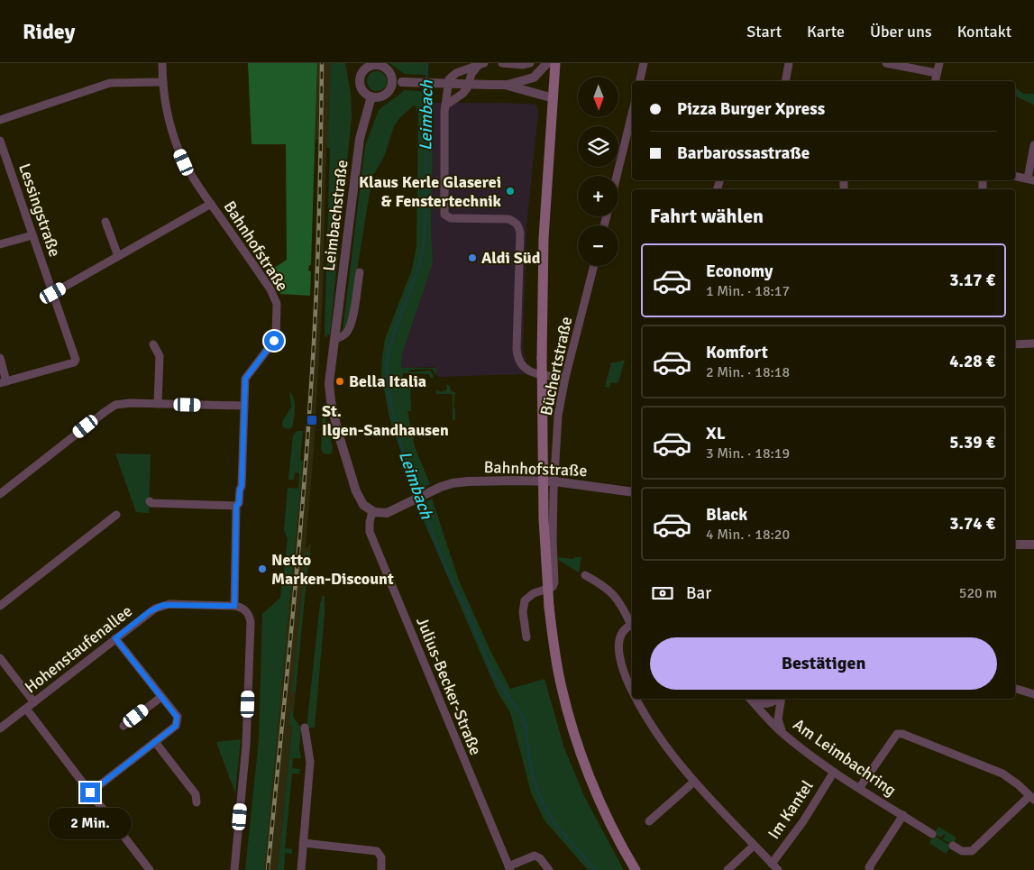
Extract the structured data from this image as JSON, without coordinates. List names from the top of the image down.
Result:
{
  "streets": {
    "street": [
      "Lessingstraße",
      "Leimbachstraße",
      "Bahnhofstraße",
      "Büchertstraße",
      "Hohenstaufenallee",
      "Julius-Becker-Straße",
      "Am Leimbachring",
      "Im Kantel"
    ]
  },
  "crossings": [
    ["Leimbachstraße", "Bahnhofstraße"],
    ["Leimbachstraße", "Julius-Becker-Straße"],
    ["Bahnhofstraße", "Büchertstraße"],
    ["Bahnhofstraße", "Hohenstaufenallee"],
    ["Bahnhofstraße", "Julius-Becker-Straße"],
    ["Am Leimbachring", "Im Kantel"]
  ],
  "water": ["Leimbach"],
  "places": {
    "other": [
      "Klaus Kerle Glaserei & Fenstertechnik",
      "Aldi Süd",
      "Bella Italia",
      "Netto Marken-Discount"
    ],
    "transit": ["St. Ilgen-Sandhausen"]
  },
  "north": "bottom",
  "page": {
    "header": "Ridey",
    "nav": [
      "Start",
      "Karte",
      "Über uns",
      "Kontakt"
    ],
    "map_buttons": ["+", "−"],
    "banner": ["Pizza Burger Xpress", "Barbarossastraße"],
    "heading": "Fahrt wählen",
    "list": [
      {
        "name": "Economy",
        "note": "1 Min. · 18:17",
        "value": "3.17 €"
      },
      {
        "name": "Komfort",
        "note": "2 Min. · 18:18",
        "value": "4.28 €"
      },
      {
        "name": "XL",
        "note": "3 Min. · 18:19",
        "value": "5.39 €"
      },
      {
        "name": "Black",
        "note": "4 Min. · 18:20",
        "value": "3.74 €"
      }
    ],
    "pay": ["Bar", "520 m"],
    "buttons": "Bestätigen",
    "bubble": "2 Min."
  }
}
